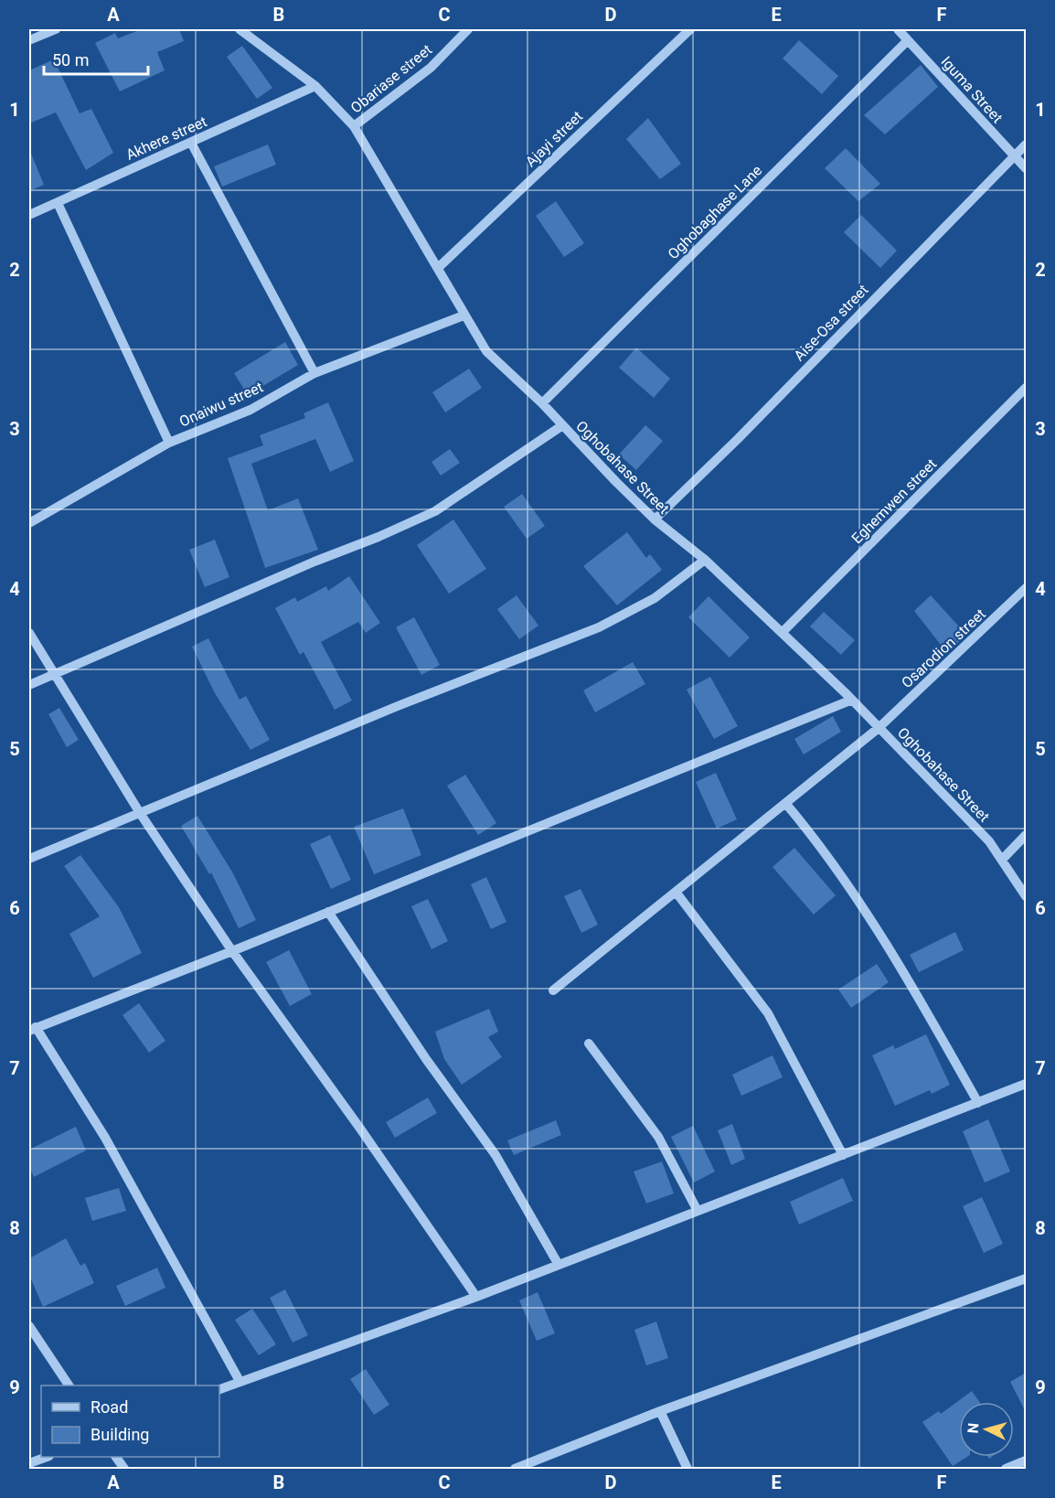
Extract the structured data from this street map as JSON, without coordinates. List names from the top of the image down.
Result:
{
  "streets": {
    "street": [
      "Obariase street",
      "Iguma Street",
      "Akhere street",
      "Ajayi street",
      "Oghobaghase Lane",
      "Aise-Osa street",
      "Onaiwu street",
      "Oghobahase Street",
      "Eghemwen street",
      "Osarodion street"
    ]
  },
  "crossings": [
    ["Obariase street", "Oghobahase Street"],
    ["Iguma Street", "Oghobaghase Lane"],
    ["Iguma Street", "Aise-Osa street"],
    ["Akhere street", "Oghobahase Street"],
    ["Ajayi street", "Oghobahase Street"],
    ["Oghobaghase Lane", "Oghobahase Street"],
    ["Aise-Osa street", "Oghobahase Street"],
    ["Onaiwu street", "Oghobahase Street"],
    ["Oghobahase Street", "Eghemwen street"],
    ["Oghobahase Street", "Osarodion street"]
  ],
  "legend": ["Road", "Building"],
  "scale_bar": "50 m",
  "north": "left",
  "grid": {
    "columns": [
      "A",
      "B",
      "C",
      "D",
      "E",
      "F"
    ],
    "rows": [
      "1",
      "2",
      "3",
      "4",
      "5",
      "6",
      "7",
      "8",
      "9"
    ]
  }
}
